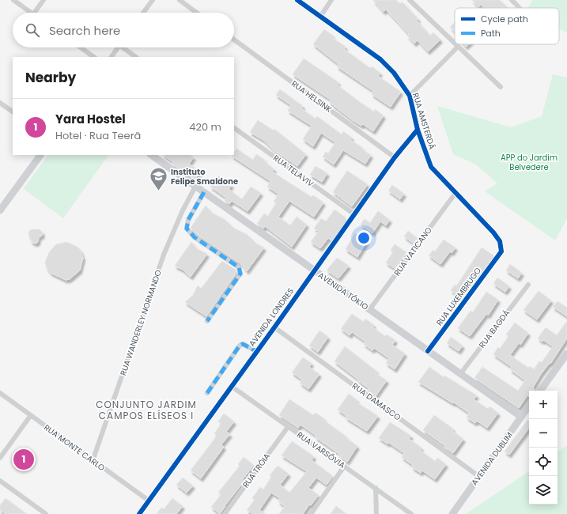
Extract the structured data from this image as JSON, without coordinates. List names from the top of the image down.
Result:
{
  "streets": {
    "street": [
      "RUA HELSINK",
      "RUA AMSTERDÃ",
      "RUA TELAVIV",
      "RUA VATICANO",
      "AVENIDA TÓKIO",
      "RUA LUXEMBRUGO",
      "AVENIDA LONDRES",
      "RUA WANDERLEY NORMANDO",
      "RUA BAGDÁ",
      "RUA DAMASCO",
      "RUA MONTE CARLO",
      "RUA VARSÓVIA",
      "AVENIDA DUBLIM",
      "RUA TRÓIA"
    ]
  },
  "crossings": [
    ["RUA HELSINK", "AVENIDA LONDRES"],
    ["RUA AMSTERDÃ", "RUA VATICANO"],
    ["RUA AMSTERDÃ", "RUA LUXEMBRUGO"],
    ["RUA AMSTERDÃ", "AVENIDA LONDRES"],
    ["RUA TELAVIV", "AVENIDA LONDRES"],
    ["RUA VATICANO", "AVENIDA TÓKIO"],
    ["AVENIDA TÓKIO", "RUA LUXEMBRUGO"],
    ["AVENIDA TÓKIO", "AVENIDA LONDRES"],
    ["AVENIDA TÓKIO", "RUA WANDERLEY NORMANDO"],
    ["AVENIDA TÓKIO", "RUA BAGDÁ"],
    ["AVENIDA TÓKIO", "AVENIDA DUBLIM"],
    ["AVENIDA LONDRES", "RUA DAMASCO"],
    ["AVENIDA LONDRES", "RUA MONTE CARLO"],
    ["AVENIDA LONDRES", "RUA VARSÓVIA"],
    ["RUA WANDERLEY NORMANDO", "RUA MONTE CARLO"],
    ["RUA DAMASCO", "AVENIDA DUBLIM"],
    ["RUA VARSÓVIA", "RUA TRÓIA"]
  ],
  "districts": ["CONJUNTO JARDIM CAMPOS ELÍSEOS I"],
  "parks": ["APP do Jardim Belvedere"],
  "places": {
    "school or university": ["Instituto Felipe Smaldone"]
  },
  "legend": ["Cycle path", "Path"],
  "page": {
    "search": "Search here",
    "heading": "Nearby",
    "list": [
      {
        "mark": "1",
        "name": "Yara Hostel",
        "note": "Hotel · Rua Teerã",
        "value": "420 m"
      }
    ],
    "map_buttons": ["+", "−"],
    "pins": "1"
  }
}
